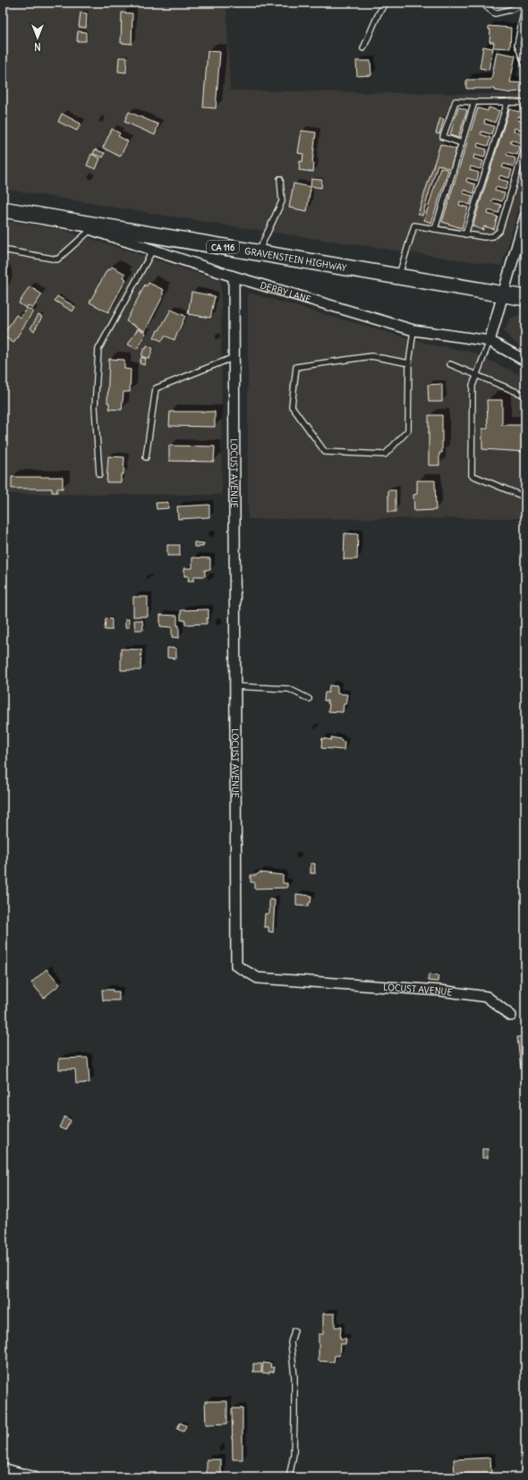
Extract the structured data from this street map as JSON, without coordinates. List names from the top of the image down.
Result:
{
  "streets": {
    "main road": ["CA 116", "GRAVENSTEIN HIGHWAY"],
    "street": ["DERBY LANE", "LOCUST AVENUE"]
  },
  "crossings": [
    ["GRAVENSTEIN HIGHWAY", "DERBY LANE"],
    ["DERBY LANE", "LOCUST AVENUE"]
  ],
  "north": "bottom"
}
